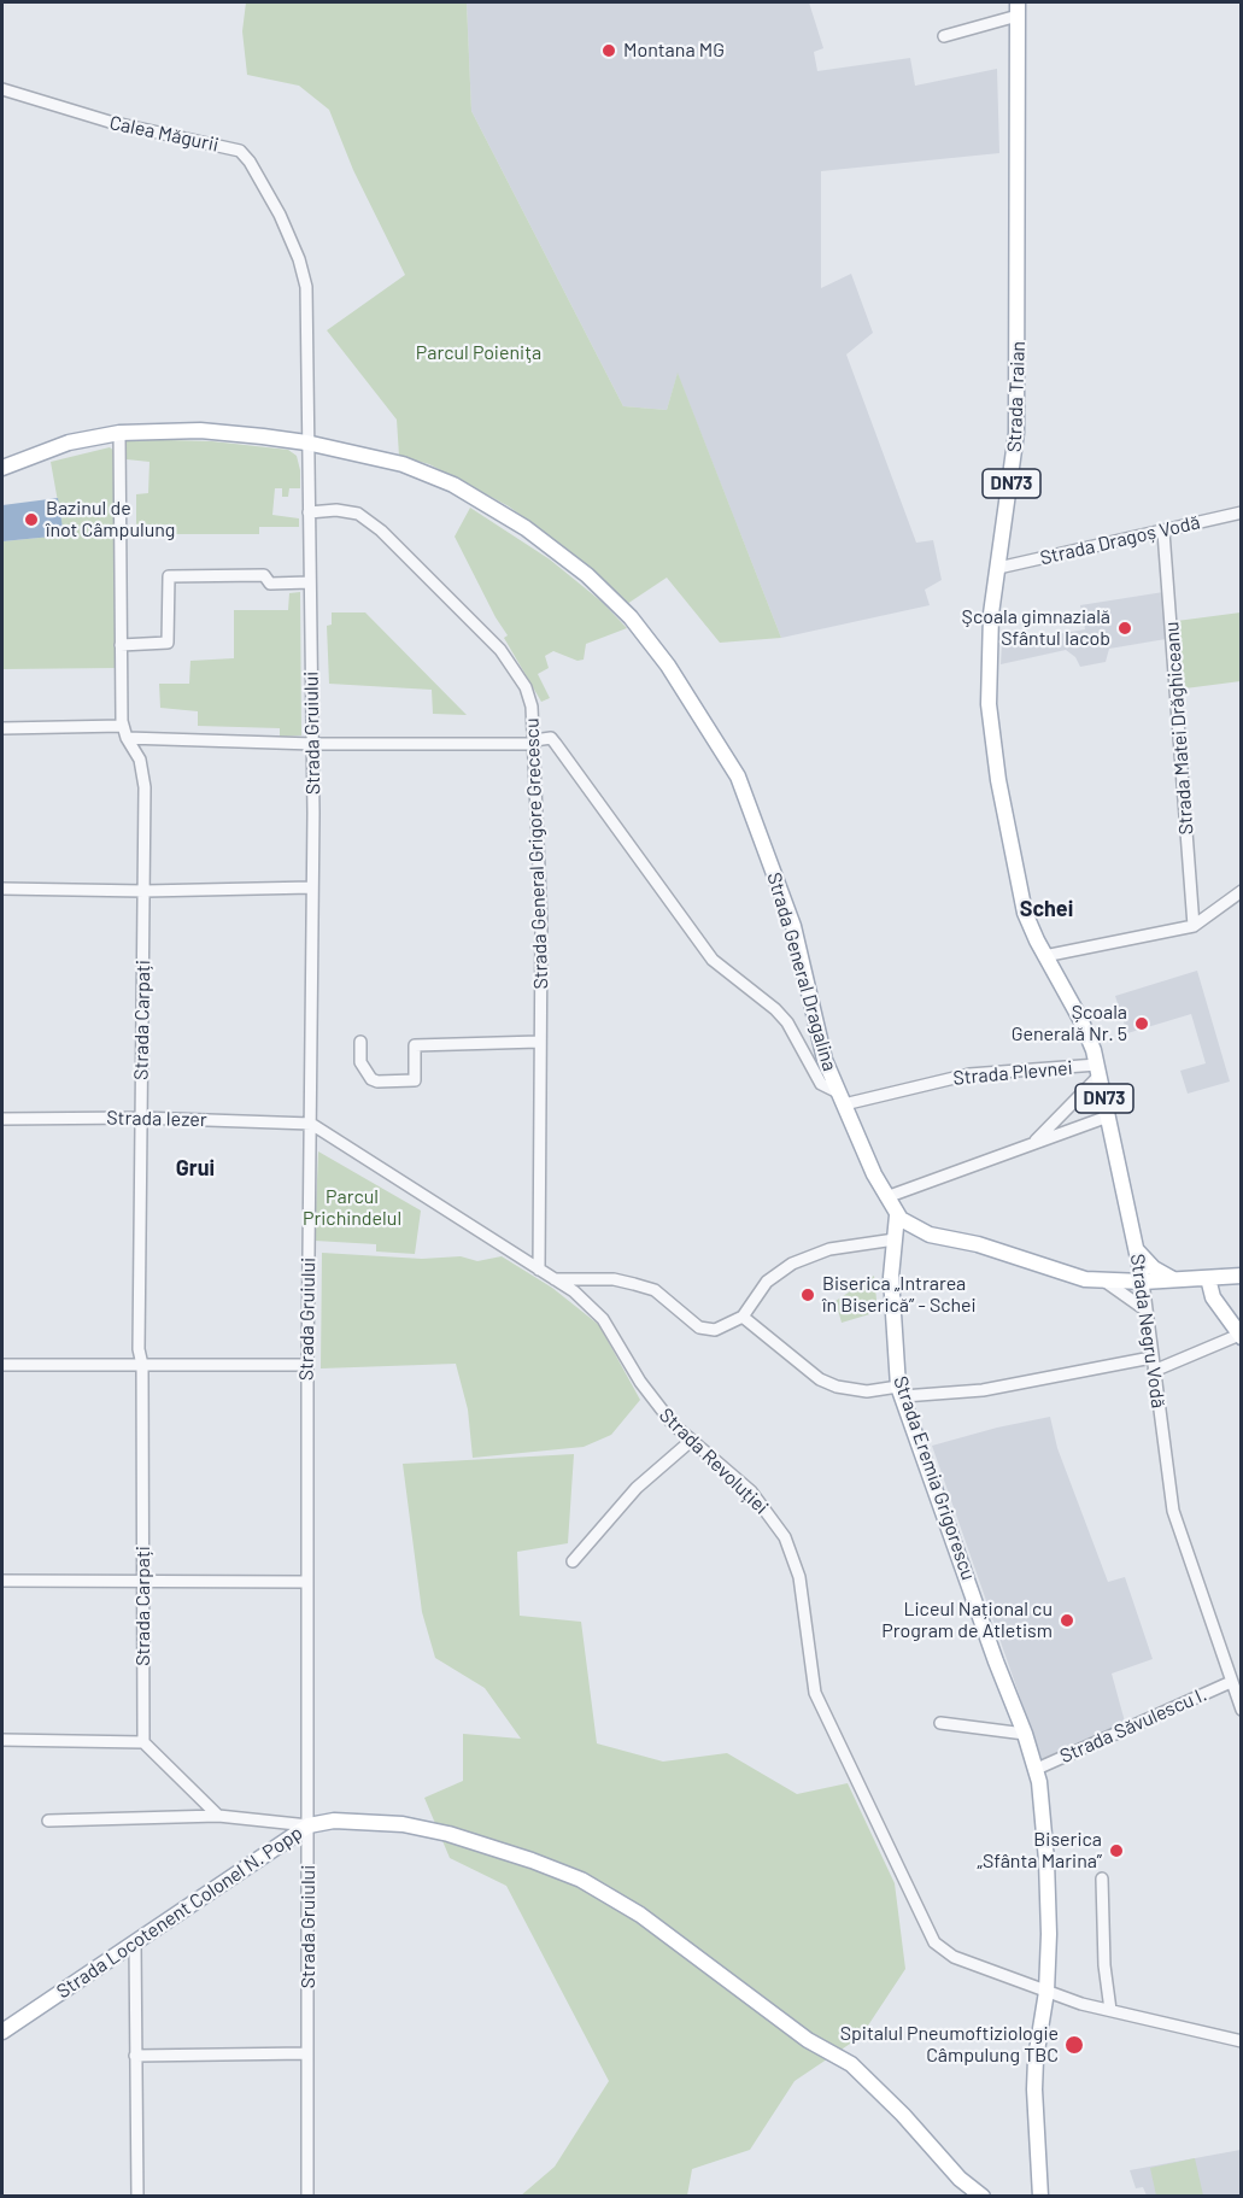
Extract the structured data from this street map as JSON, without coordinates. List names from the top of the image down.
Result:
{
  "streets": {
    "main road": [
      "Strada Traian",
      "DN73",
      "Strada General Dragalina",
      "Strada Negru Vodă",
      "Strada Eremia Grigorescu",
      "Strada Locotenent Colonel N. Popp"
    ],
    "street": [
      "Calea Măgurii",
      "Strada Dragoș Vodă",
      "Strada Matei Drăghiceanu",
      "Strada Gruiului",
      "Strada General Grigore Grecescu",
      "Strada Carpați",
      "Strada Plevnei",
      "Strada Iezer",
      "Strada Revoluției",
      "Strada Săvulescu I."
    ]
  },
  "crossings": [
    ["Calea Măgurii", "Strada Gruiului"],
    ["Calea Măgurii", "Strada General Dragalina"],
    ["Strada Traian", "Strada Dragoș Vodă"],
    ["Strada Traian", "Strada Negru Vodă"],
    ["Strada Dragoș Vodă", "Strada Matei Drăghiceanu"],
    ["Strada Gruiului", "Strada General Grigore Grecescu"],
    ["Strada Gruiului", "Strada General Dragalina"],
    ["Strada Gruiului", "Strada Iezer"],
    ["Strada Gruiului", "Strada Revoluției"],
    ["Strada Gruiului", "Strada Locotenent Colonel N. Popp"],
    ["Strada General Grigore Grecescu", "Strada Revoluției"],
    ["Strada General Dragalina", "Strada Carpați"],
    ["Strada General Dragalina", "Strada Plevnei"],
    ["Strada General Dragalina", "Strada Negru Vodă"],
    ["Strada General Dragalina", "Strada Eremia Grigorescu"],
    ["Strada Carpați", "Strada Iezer"],
    ["Strada Plevnei", "Strada Negru Vodă"],
    ["Strada Iezer", "Strada Revoluției"],
    ["Strada Negru Vodă", "Strada Săvulescu I."],
    ["Strada Revoluției", "Strada Eremia Grigorescu"],
    ["Strada Eremia Grigorescu", "Strada Săvulescu I."]
  ],
  "districts": ["Schei", "Grui"],
  "parks": ["Parcul Poieniţa", "Parcul Prichindelul"],
  "places": [
    "Montana MG",
    "Bazinul de înot Câmpulung",
    "Şcoala gimnazială Sfântul Iacob",
    "Școala Generală Nr. 5",
    "Biserica „Intrarea în Biserică” - Schei",
    "Liceul Național cu Program de Atletism",
    "Biserica „Sfânta Marina”",
    "Spitalul Pneumoftiziologie Câmpulung TBC"
  ]
}
